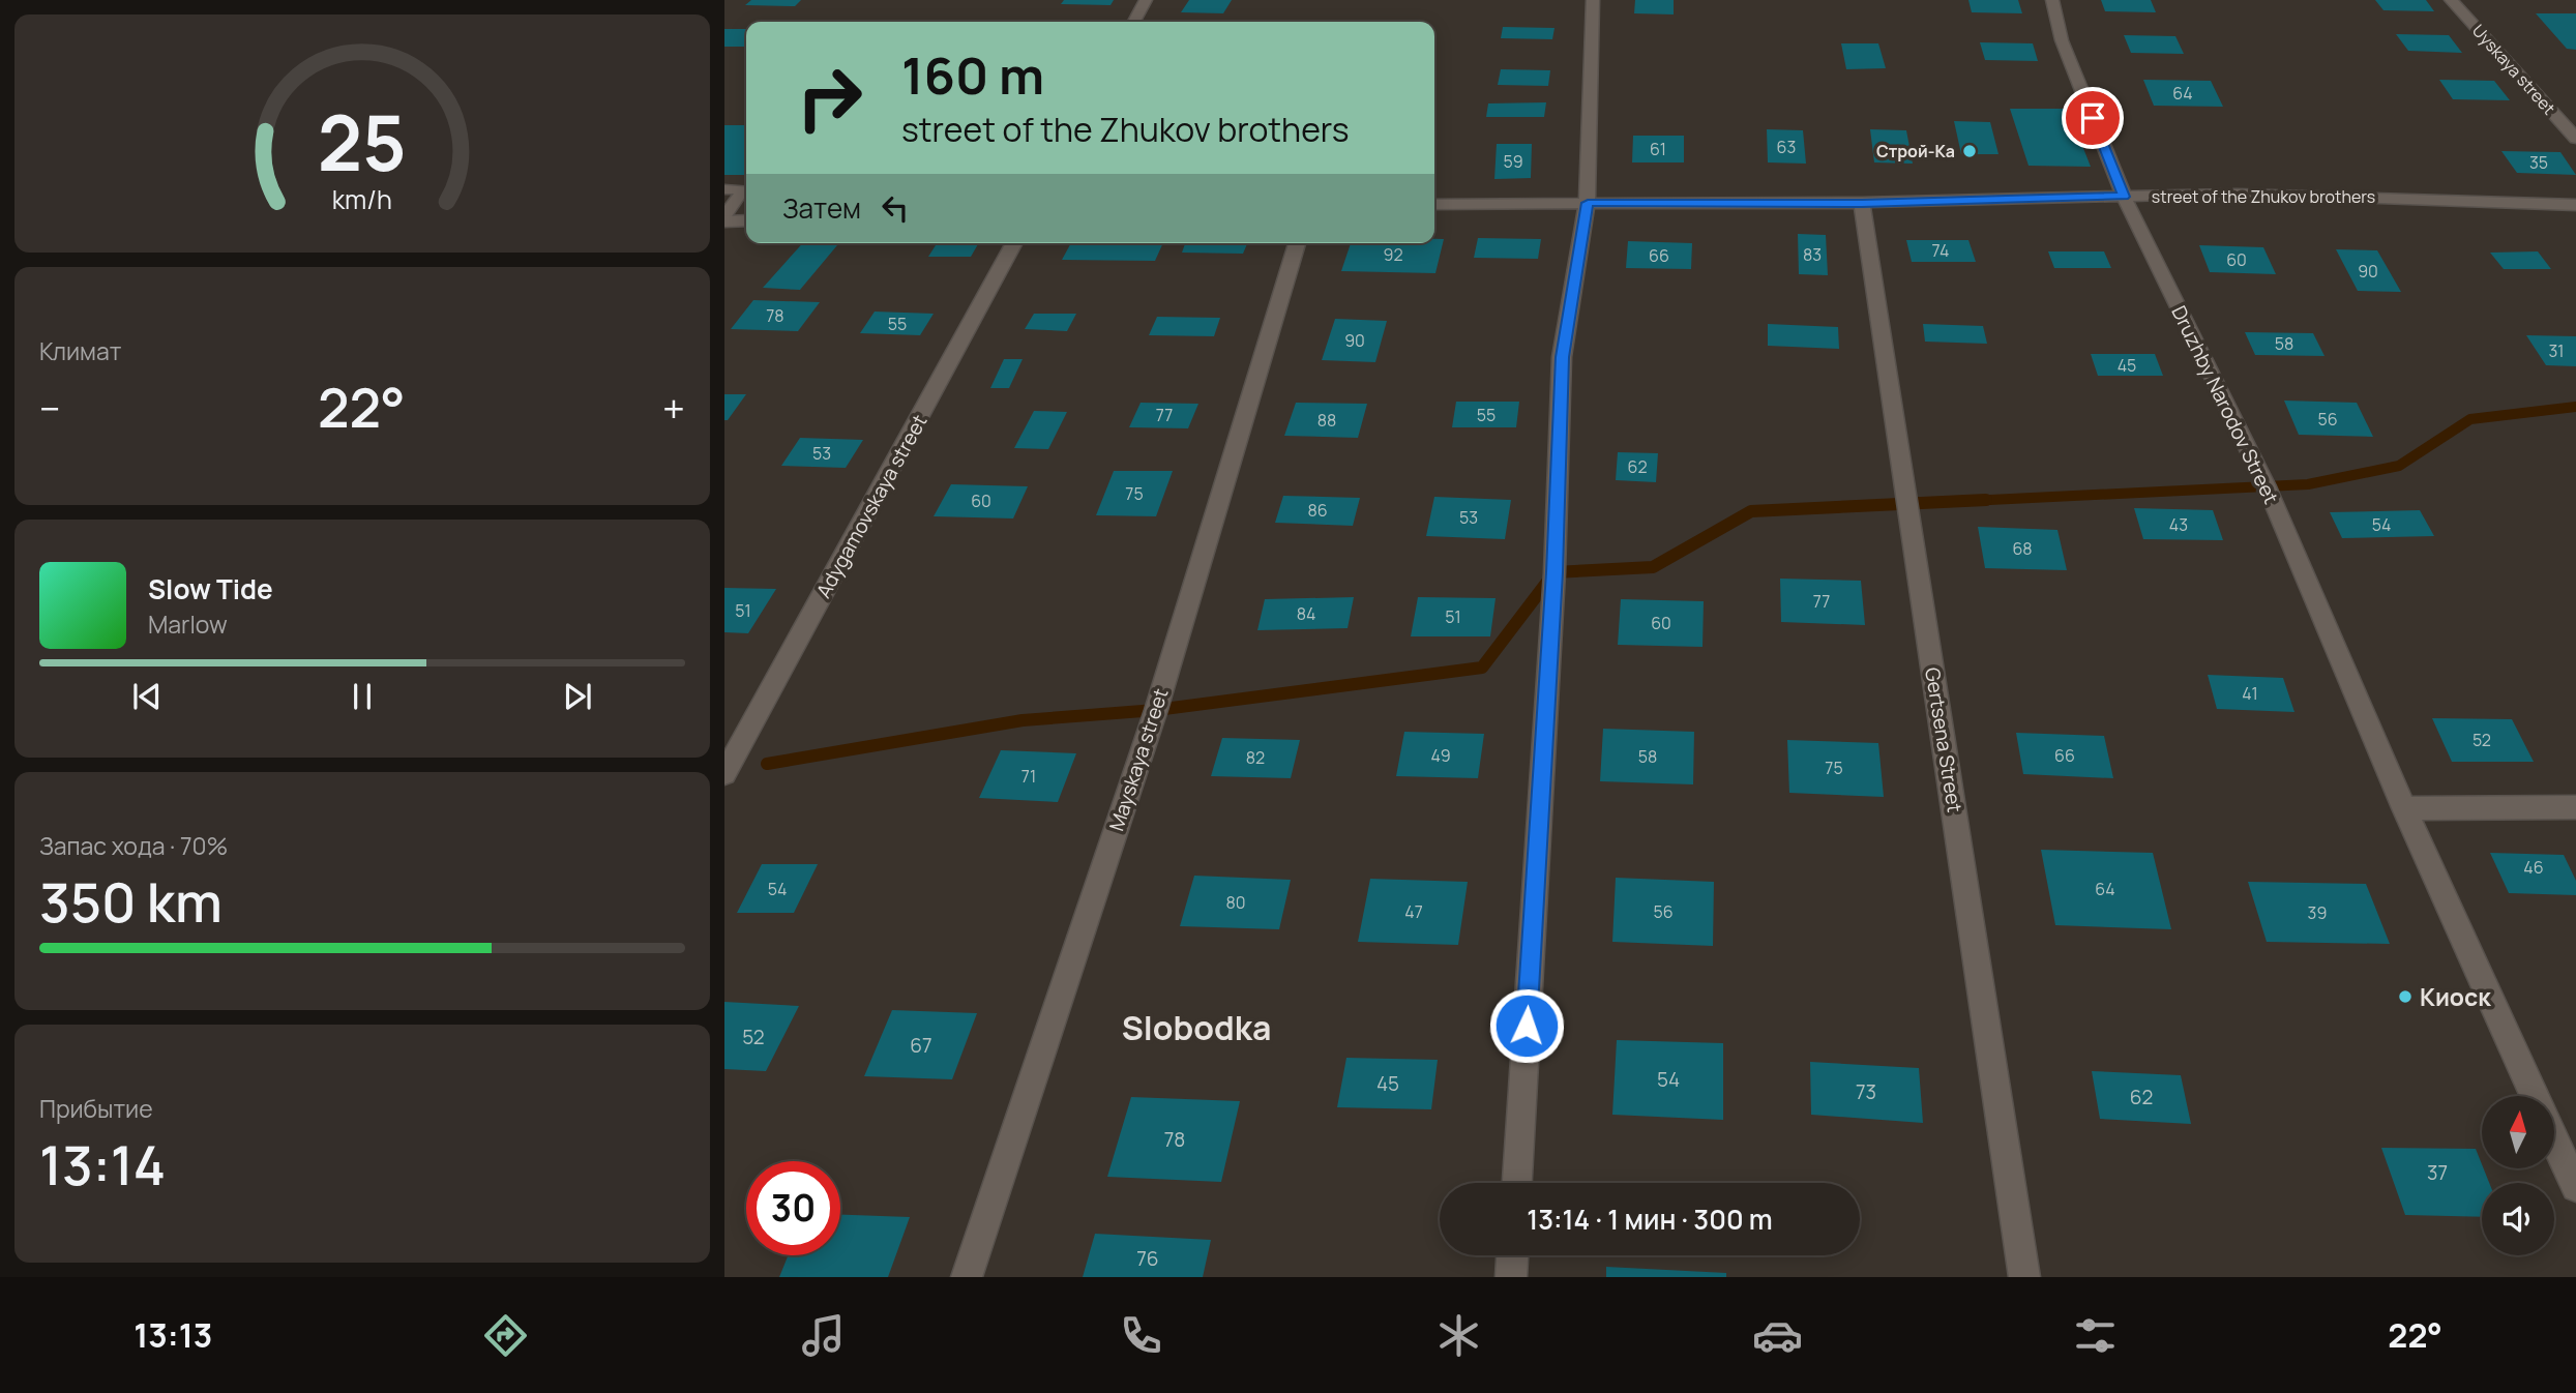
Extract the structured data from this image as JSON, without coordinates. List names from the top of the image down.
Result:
{
  "streets": {
    "street": [
      "Uyskaya street",
      "street of the Zhukov brothers",
      "Druzhby Narodov Street",
      "Adygamovskaya street",
      "Gertsena Street",
      "Mayskaya street"
    ]
  },
  "crossings": [
    ["street of the Zhukov brothers", "Druzhby Narodov Street"],
    ["street of the Zhukov brothers", "Gertsena Street"]
  ],
  "districts": ["Slobodka"],
  "places": ["Строй-Ка", "Киоск"],
  "house_numbers": [
    "64",
    "63",
    "61",
    "59",
    "35",
    "74",
    "92",
    "83",
    "66",
    "60",
    "90",
    "78",
    "55",
    "90",
    "58",
    "31",
    "45",
    "77",
    "55",
    "56",
    "88",
    "53",
    "62",
    "75",
    "60",
    "86",
    "53",
    "43",
    "54",
    "68",
    "77",
    "51",
    "84",
    "51",
    "60",
    "41",
    "52",
    "49",
    "66",
    "58",
    "82",
    "75",
    "71",
    "46",
    "54",
    "64",
    "80",
    "47",
    "56",
    "39",
    "52",
    "67",
    "54",
    "45",
    "73",
    "62",
    "78",
    "37",
    "76"
  ],
  "north": "top",
  "page": {
    "turn": ["160 m", "street of the Zhukov brothers"],
    "then": "Затем",
    "tile": [
      "Климат",
      ["Запас хода · 70%", "350 km"],
      ["Прибытие", "13:14"]
    ],
    "heat": ["−", "22°", "+"],
    "song": ["Slow Tide", "Marlow"],
    "limit": "30",
    "trip": "13:14 · 1 мин · 300 m",
    "tabs": ["13:13", "22°"],
    "gauge": ["25", "km/h"]
  }
}
